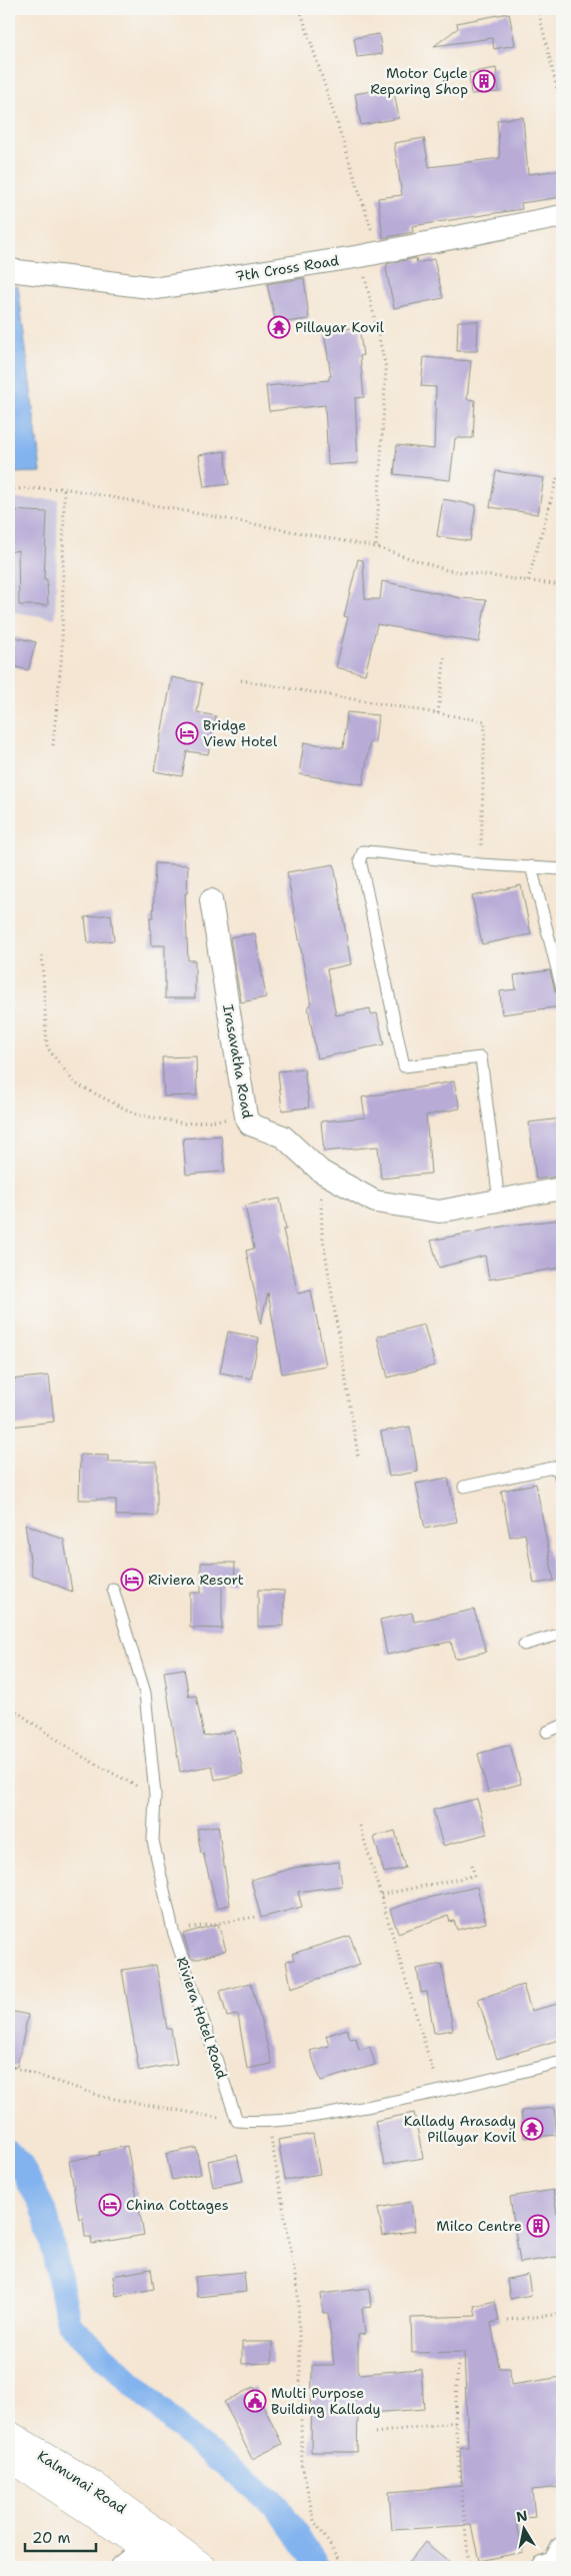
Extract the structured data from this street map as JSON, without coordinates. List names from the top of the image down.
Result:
{
  "streets": {
    "highway": ["Kalmunai Road"],
    "street": ["7th Cross Road", "Irasavatha Road"],
    "lane": ["Riviera Hotel Road"]
  },
  "places": {
    "building": ["Motor Cycle Reparing Shop", "Milco Centre"],
    "temple": ["Pillayar Kovil", "Kallady Arasady Pillayar Kovil"],
    "hotel": ["Bridge View Hotel", "Riviera Resort", "China Cottages"],
    "public building": ["Multi Purpose Building Kallady"]
  },
  "scale_bar": "20 m",
  "north": "top"
}
